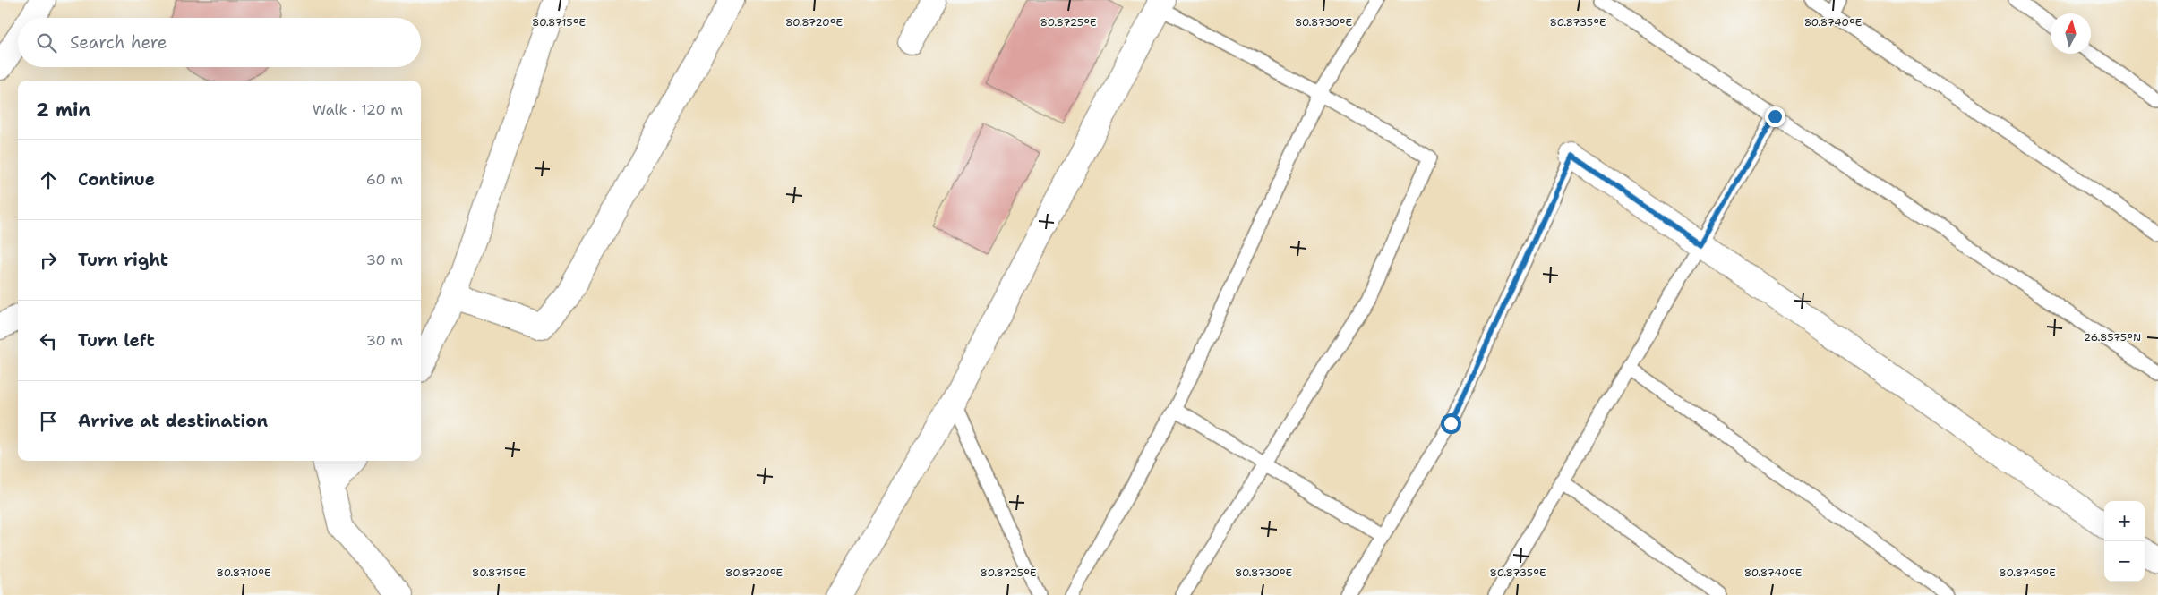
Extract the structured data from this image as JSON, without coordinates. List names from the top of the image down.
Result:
{
  "north": "top",
  "page": {
    "search": "Search here",
    "heading": ["2 min", "Walk · 120 m"],
    "list": [
      ["Continue", "60 m"],
      ["Turn right", "30 m"],
      ["Turn left", "30 m"],
      "Arrive at destination"
    ],
    "map_buttons": ["+", "−"]
  },
  "coordinates": [
    "80.8715°E",
    "80.8720°E",
    "80.8725°E",
    "80.8730°E",
    "80.8735°E",
    "80.8740°E",
    "26.8575°N",
    "80.8710°E",
    "80.8745°E"
  ]
}
